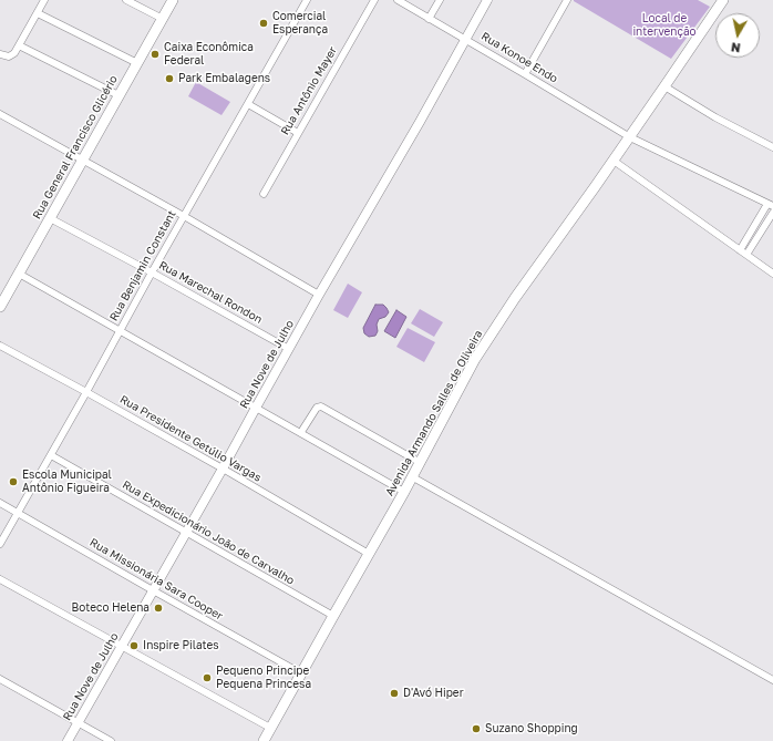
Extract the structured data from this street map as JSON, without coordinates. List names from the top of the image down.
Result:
{
  "streets": {
    "main road": ["Rua General Francisco Glicério", "Avenida Armando Salles de Oliveira"],
    "street": [
      "Rua Konoe Endo",
      "Rua Antônio Mayer",
      "Rua Benjamin Constant",
      "Rua Marechal Rondon",
      "Rua Nove de Julho",
      "Rua Presidente Getúlio Vargas",
      "Rua Expedicionário João de Carvalho",
      "Rua Missionária Sara Cooper"
    ]
  },
  "crossings": [
    ["Rua Konoe Endo", "Rua Nove de Julho"],
    ["Rua Konoe Endo", "Avenida Armando Salles de Oliveira"],
    ["Rua General Francisco Glicério", "Rua Marechal Rondon"],
    ["Rua Benjamin Constant", "Rua Marechal Rondon"],
    ["Rua Benjamin Constant", "Rua Presidente Getúlio Vargas"],
    ["Rua Benjamin Constant", "Rua Expedicionário João de Carvalho"],
    ["Rua Benjamin Constant", "Rua Missionária Sara Cooper"],
    ["Rua Marechal Rondon", "Rua Nove de Julho"],
    ["Rua Nove de Julho", "Rua Presidente Getúlio Vargas"],
    ["Rua Nove de Julho", "Rua Expedicionário João de Carvalho"],
    ["Rua Nove de Julho", "Rua Missionária Sara Cooper"],
    ["Avenida Armando Salles de Oliveira", "Rua Presidente Getúlio Vargas"],
    ["Avenida Armando Salles de Oliveira", "Rua Expedicionário João de Carvalho"],
    ["Avenida Armando Salles de Oliveira", "Rua Missionária Sara Cooper"]
  ],
  "parks": ["Local de intervenção"],
  "places": [
    "Comercial Esperança",
    "Caixa Econômica Federal",
    "Park Embalagens",
    "Escola Municipal Antônio Figueira",
    "Boteco Helena",
    "Inspire Pilates",
    "Pequeno Principe Pequena Princesa",
    "D'Avó Hiper",
    "Suzano Shopping"
  ],
  "north": "bottom"
}
